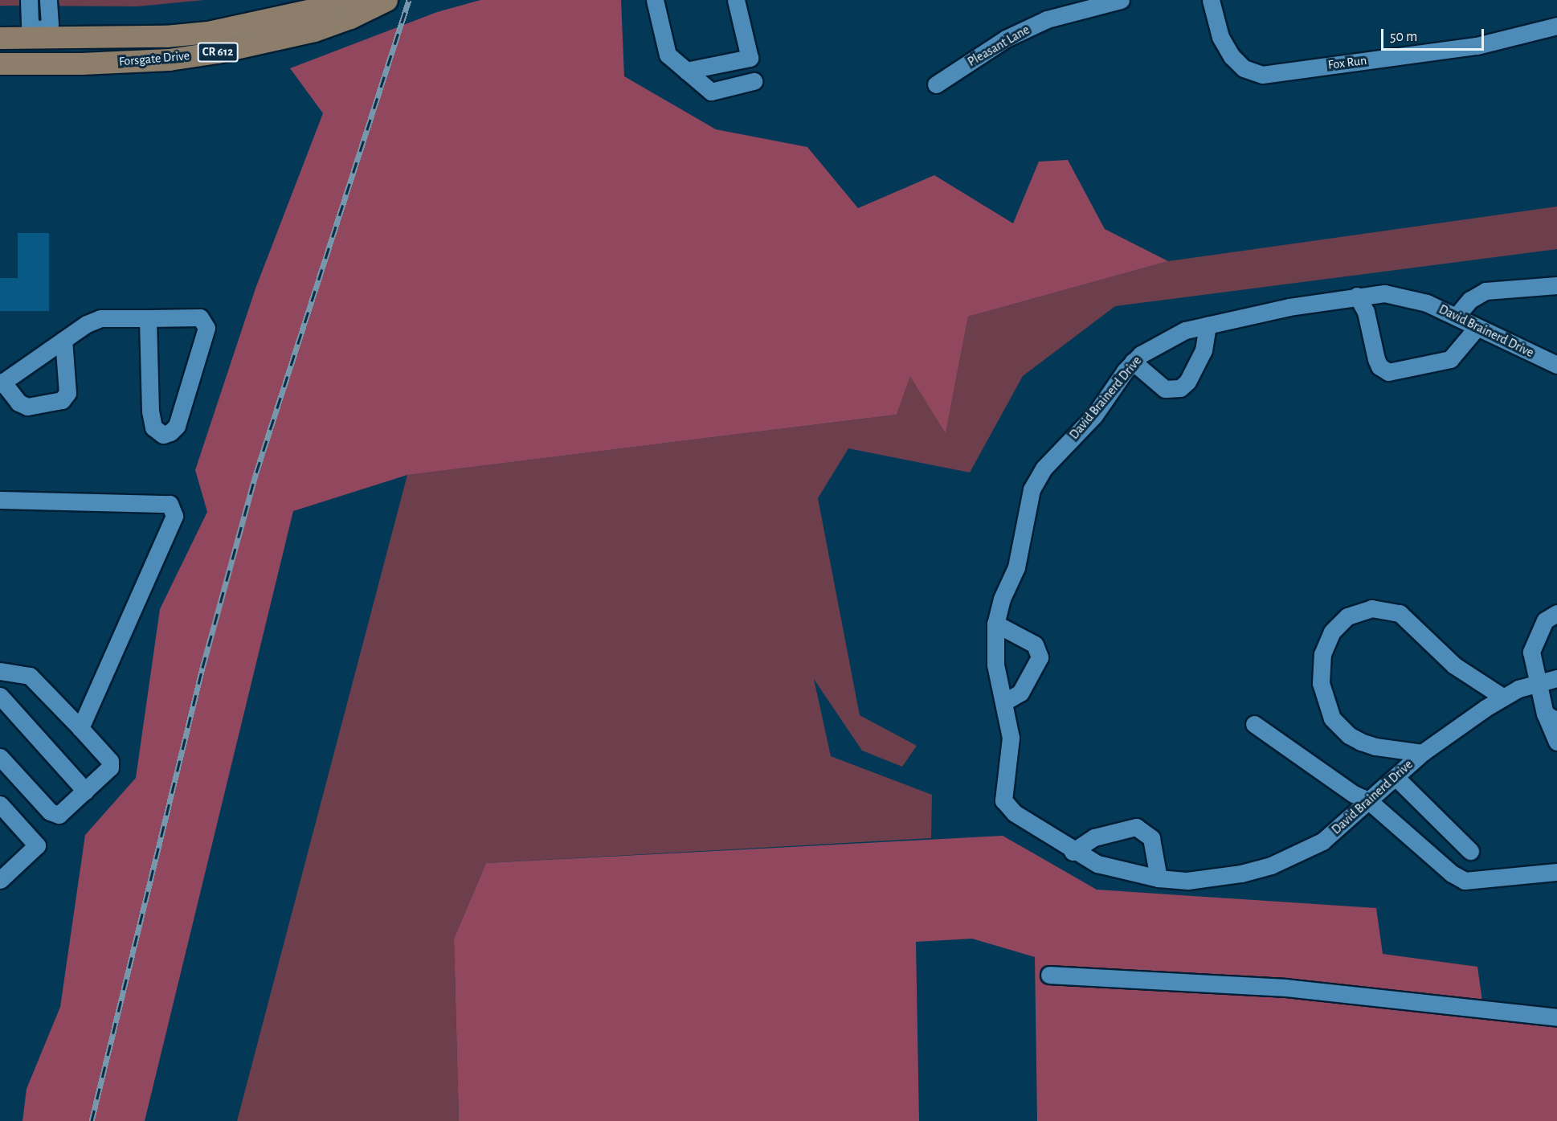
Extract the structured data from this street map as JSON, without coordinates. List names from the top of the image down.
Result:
{
  "streets": {
    "main road": ["CR 612", "Forsgate Drive"],
    "street": ["Pleasant Lane", "Fox Run", "David Brainerd Drive"]
  },
  "scale_bar": "50 m"
}
